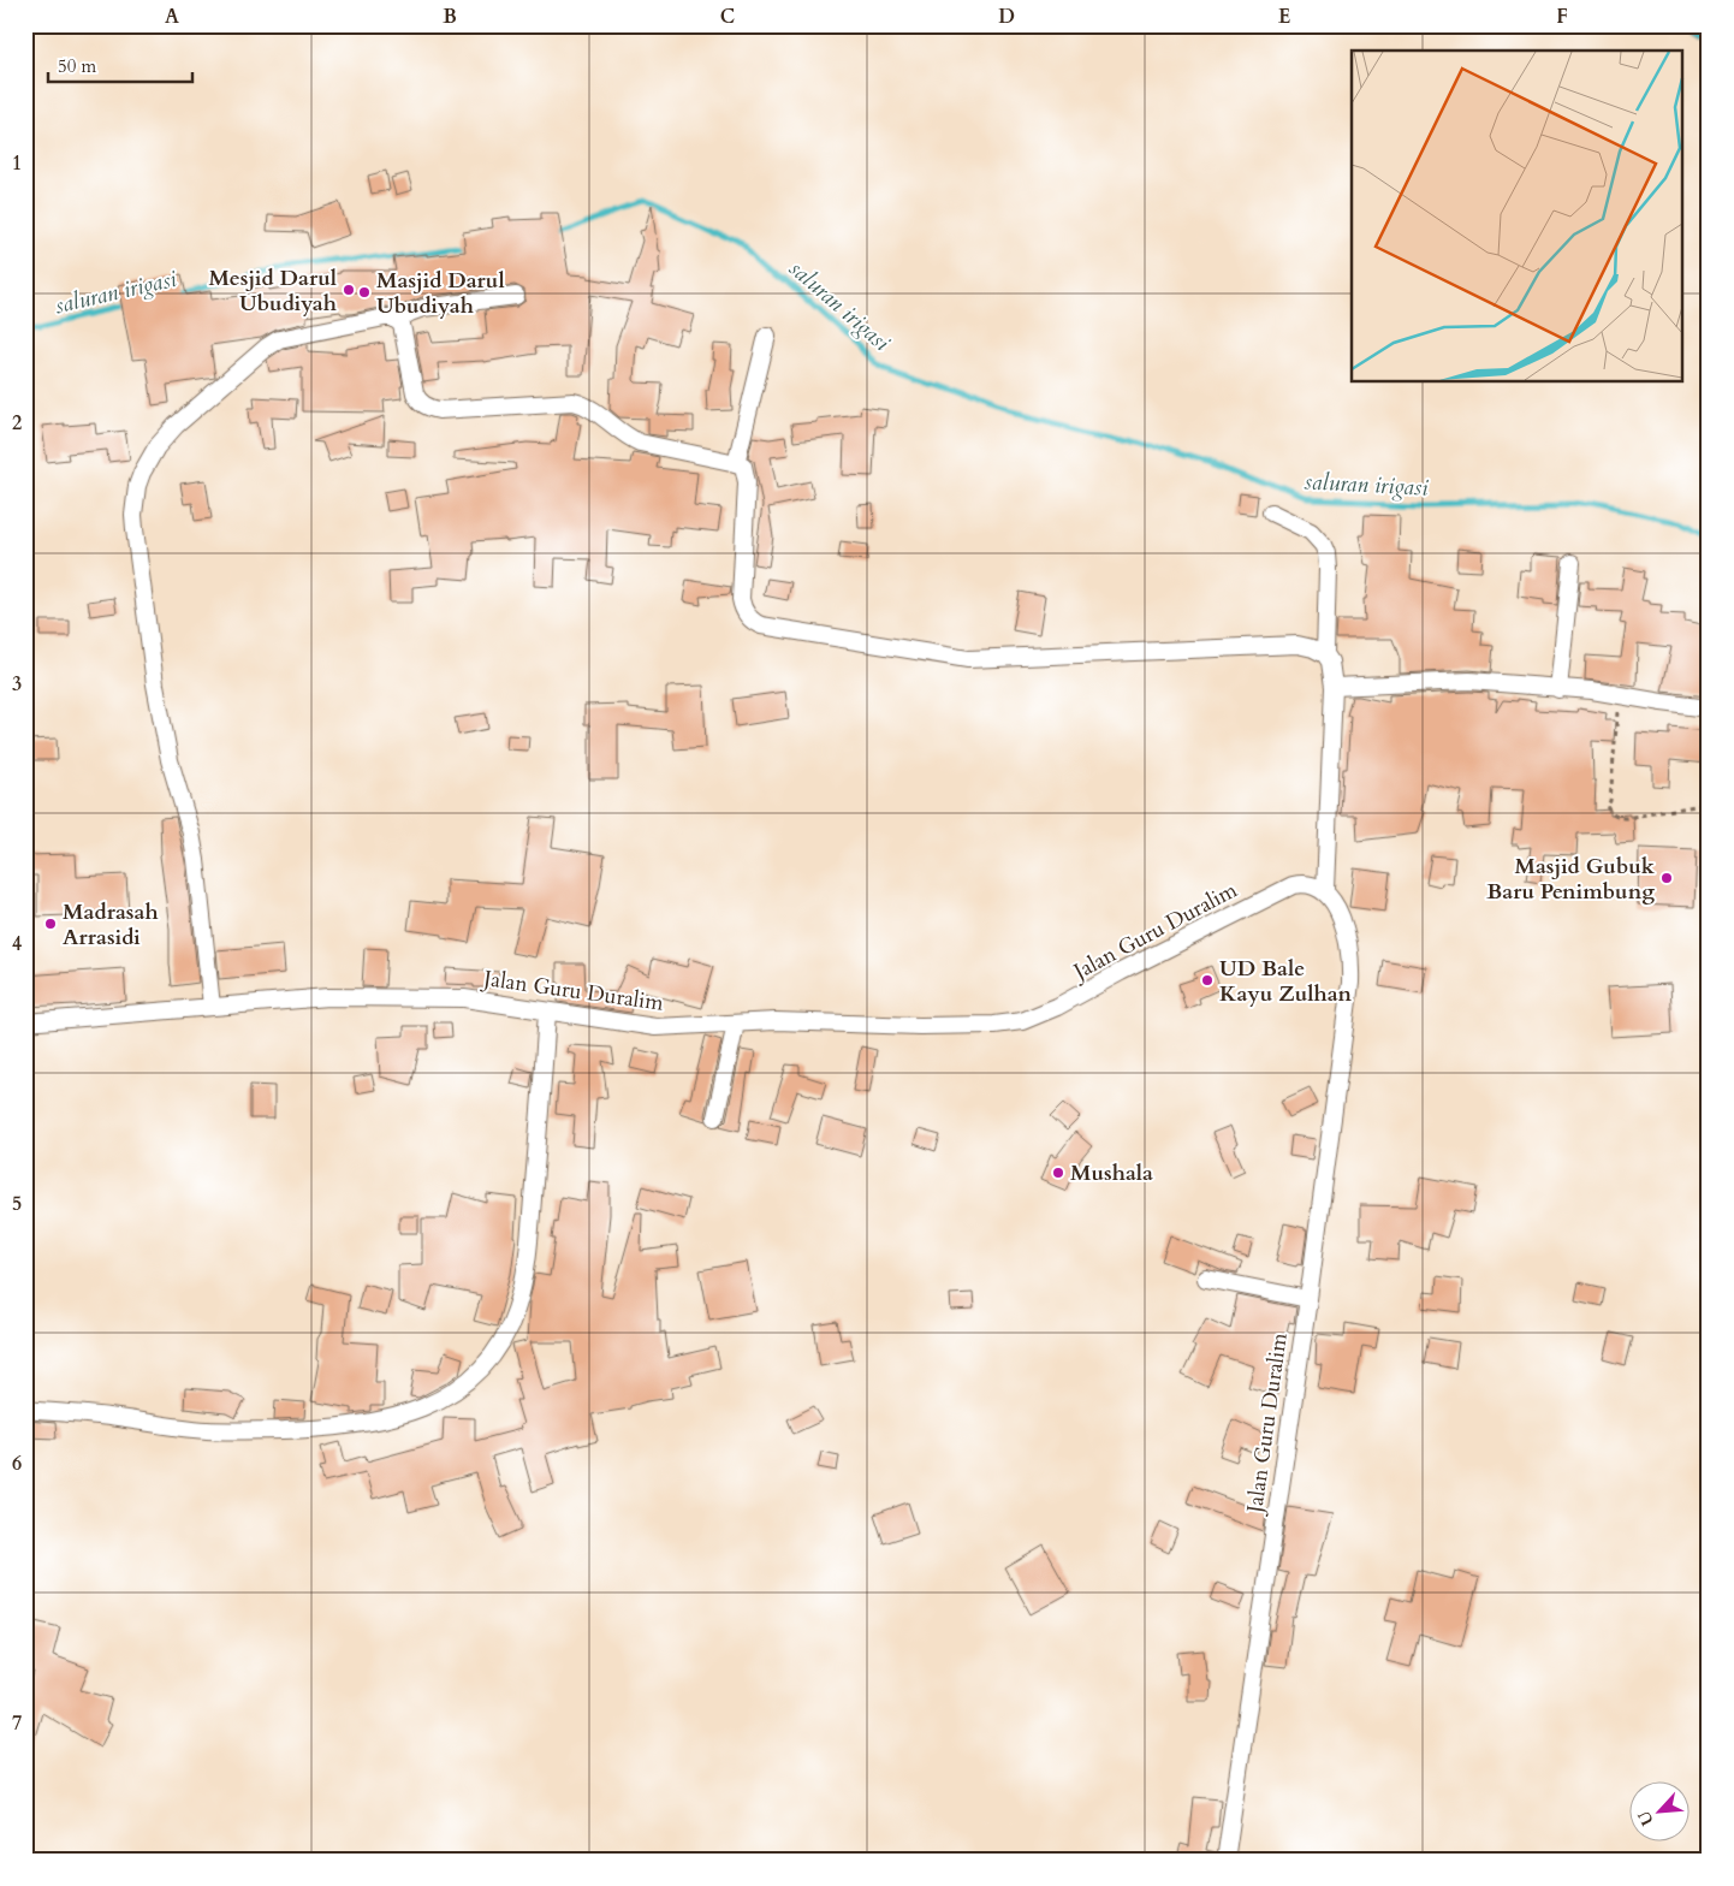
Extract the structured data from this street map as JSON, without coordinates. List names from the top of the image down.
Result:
{
  "streets": {
    "street": ["Jalan Guru Duralim"]
  },
  "water": ["saluran irigasi"],
  "places": [
    "Mesjid Darul Ubudiyah",
    "Masjid Darul Ubudiyah",
    "Masjid Gubuk Baru Penimbung",
    "Madrasah Arrasidi",
    "UD Bale Kayu Zulhan",
    "Mushala"
  ],
  "scale_bar": "50 m",
  "north": "bottom left",
  "grid": {
    "columns": [
      "A",
      "B",
      "C",
      "D",
      "E",
      "F"
    ],
    "rows": [
      "1",
      "2",
      "3",
      "4",
      "5",
      "6",
      "7"
    ]
  }
}
